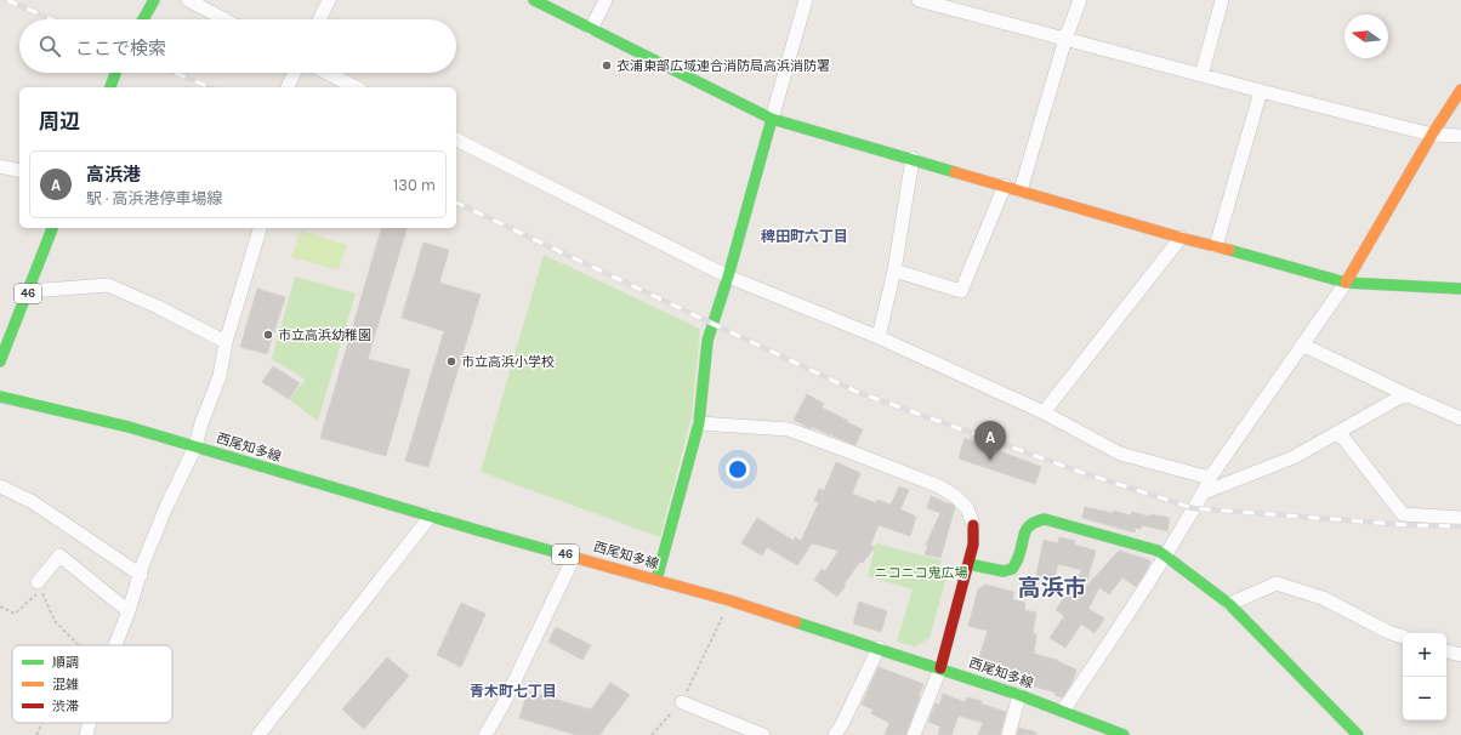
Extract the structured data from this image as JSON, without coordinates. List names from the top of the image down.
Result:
{
  "streets": {
    "street": ["46", "西尾知多線"]
  },
  "districts": ["稗田町六丁目", "高浜市", "青木町七丁目"],
  "parks": ["ニコニコ鬼広場"],
  "places": ["衣浦東部広域連合消防局高浜消防署", "市立高浜幼稚園", "市立高浜小学校"],
  "legend": ["順調", "混雑", "渋滞"],
  "north": "left",
  "page": {
    "search": "ここで検索",
    "heading": "周辺",
    "list": [
      {
        "mark": "A",
        "name": "高浜港",
        "note": "駅 · 高浜港停車場線",
        "value": "130 m"
      }
    ],
    "pins": "A",
    "map_buttons": ["+", "−"]
  }
}
